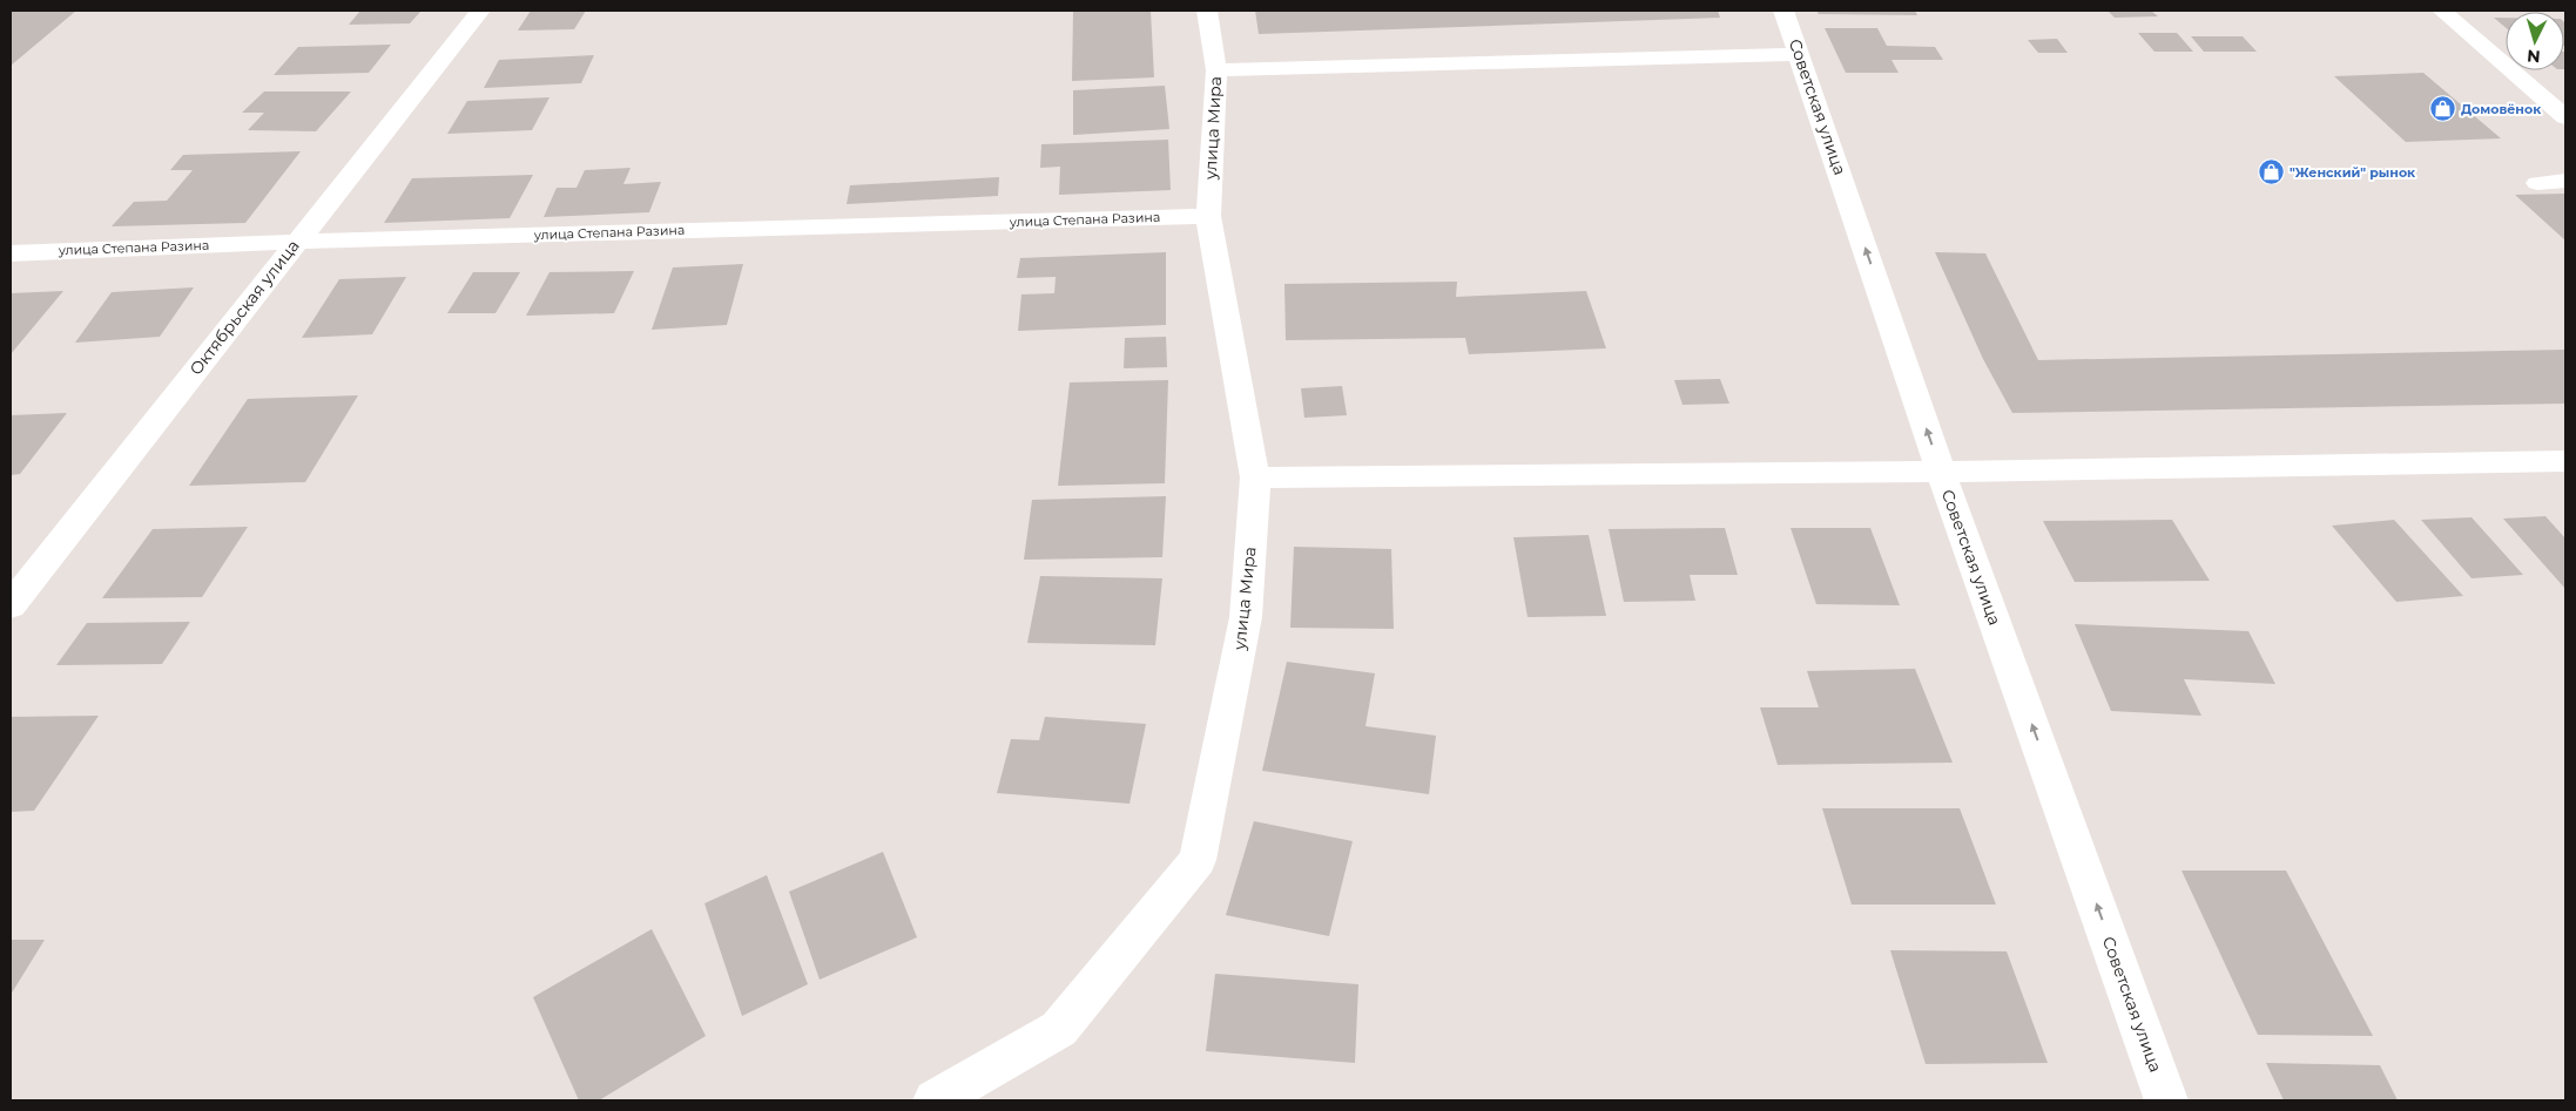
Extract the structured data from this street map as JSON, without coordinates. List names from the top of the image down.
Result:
{
  "streets": {
    "street": [
      "Советская улица",
      "улица Мира",
      "улица Степана Разина",
      "Октябрьская улица"
    ]
  },
  "crossings": [
    ["улица Мира", "улица Степана Разина"],
    ["улица Степана Разина", "Октябрьская улица"]
  ],
  "one_way": ["Советская улица"],
  "places": {
    "shop": ["Домовёнок", "\"Женский\" рынок"]
  },
  "north": "bottom"
}
